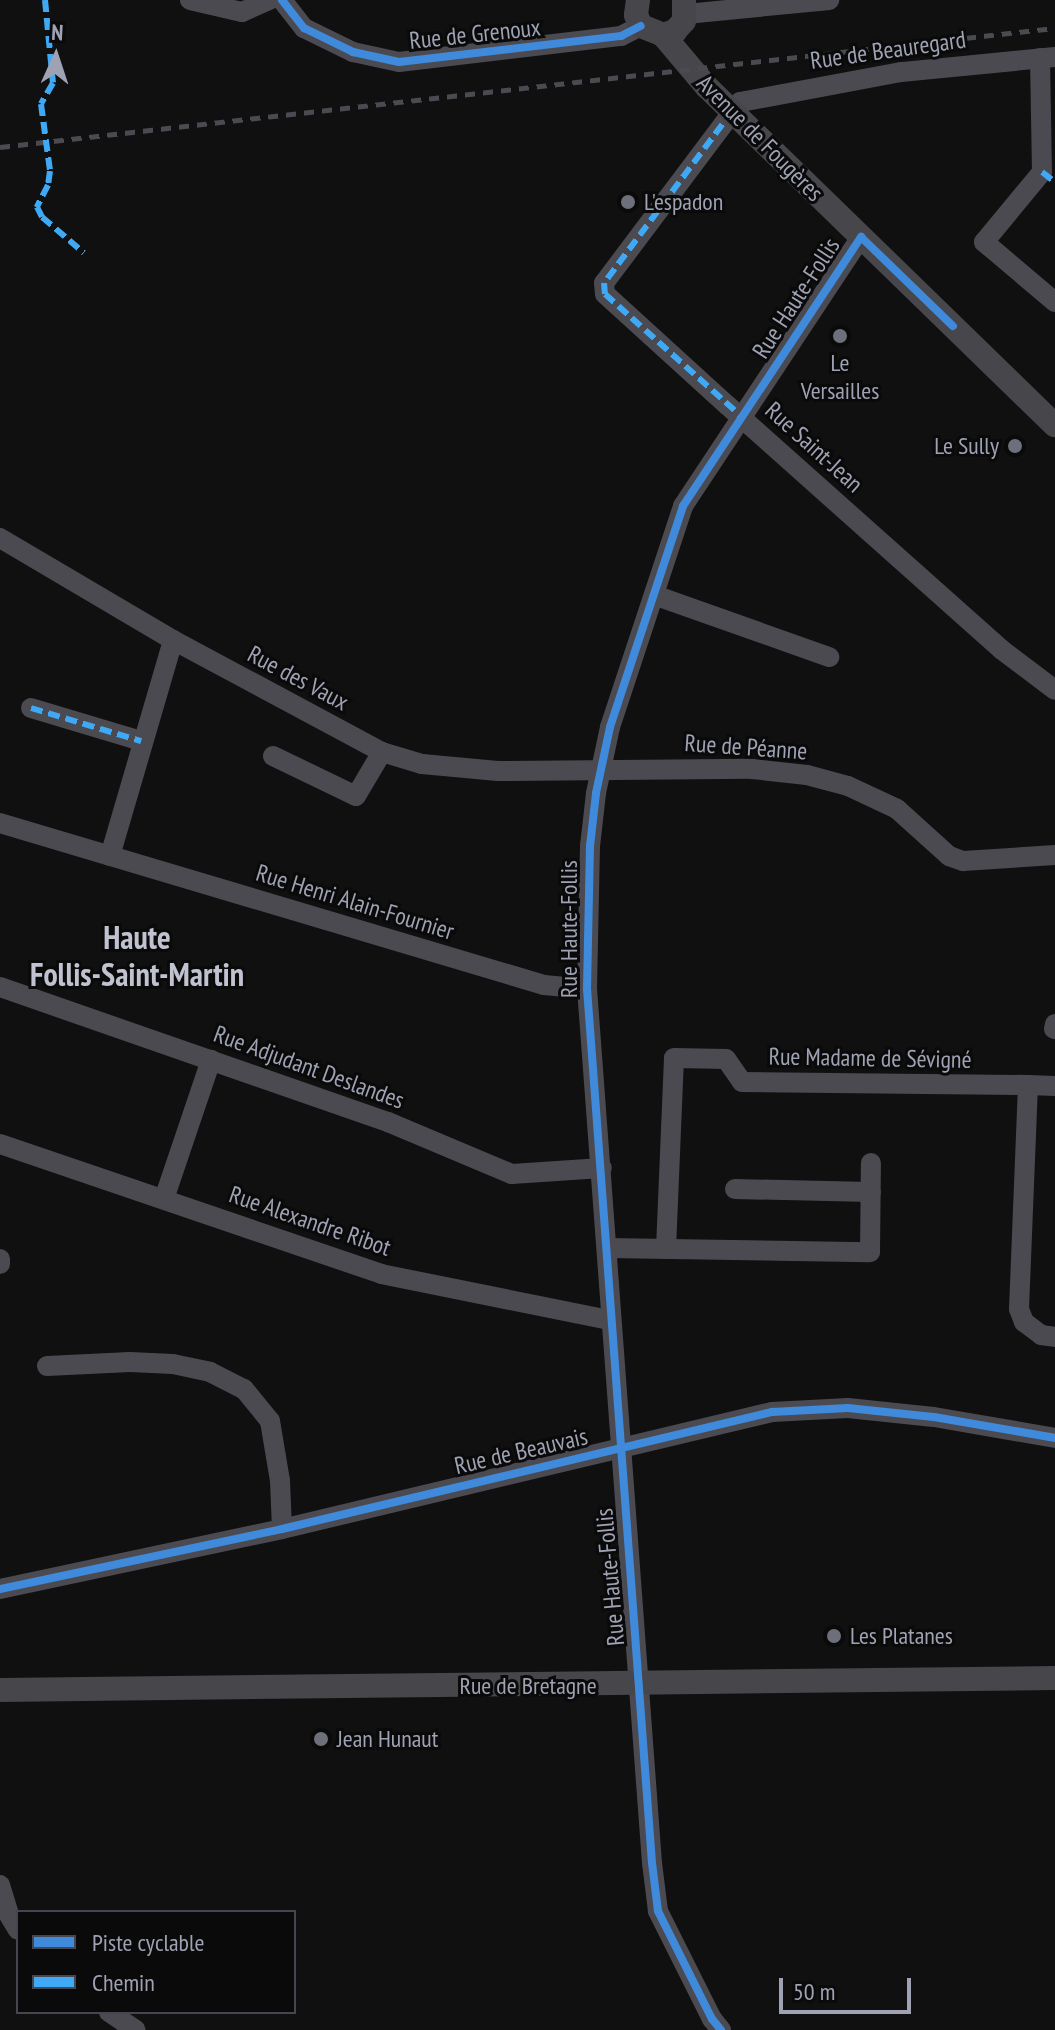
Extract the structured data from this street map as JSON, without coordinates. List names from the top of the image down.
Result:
{
  "streets": {
    "main road": ["Avenue de Fougères", "Rue de Bretagne"],
    "street": [
      "Rue de Grenoux",
      "Rue de Beauregard",
      "Rue Haute-Follis",
      "Rue Saint-Jean",
      "Rue des Vaux",
      "Rue de Péanne",
      "Rue Henri Alain-Fournier",
      "Rue Madame de Sévigné",
      "Rue Adjudant Deslandes",
      "Rue Alexandre Ribot",
      "Rue de Beauvais"
    ]
  },
  "crossings": [
    ["Rue de Grenoux", "Avenue de Fougères"],
    ["Rue de Beauregard", "Avenue de Fougères"],
    ["Rue de Beauregard", "Rue Saint-Jean"],
    ["Avenue de Fougères", "Rue Haute-Follis"],
    ["Avenue de Fougères", "Rue Saint-Jean"],
    ["Rue Haute-Follis", "Rue Saint-Jean"],
    ["Rue Haute-Follis", "Rue des Vaux"],
    ["Rue Haute-Follis", "Rue de Péanne"],
    ["Rue Haute-Follis", "Rue Henri Alain-Fournier"],
    ["Rue Haute-Follis", "Rue Adjudant Deslandes"],
    ["Rue Haute-Follis", "Rue Alexandre Ribot"],
    ["Rue Haute-Follis", "Rue de Beauvais"],
    ["Rue Haute-Follis", "Rue de Bretagne"],
    ["Rue des Vaux", "Rue de Péanne"]
  ],
  "districts": ["Haute Follis-Saint-Martin"],
  "places": [
    "L'espadon",
    "Le Versailles",
    "Le Sully",
    "Les Platanes",
    "Jean Hunaut"
  ],
  "legend": ["Piste cyclable", "Chemin"],
  "scale_bar": "50 m",
  "north": "top"
}
